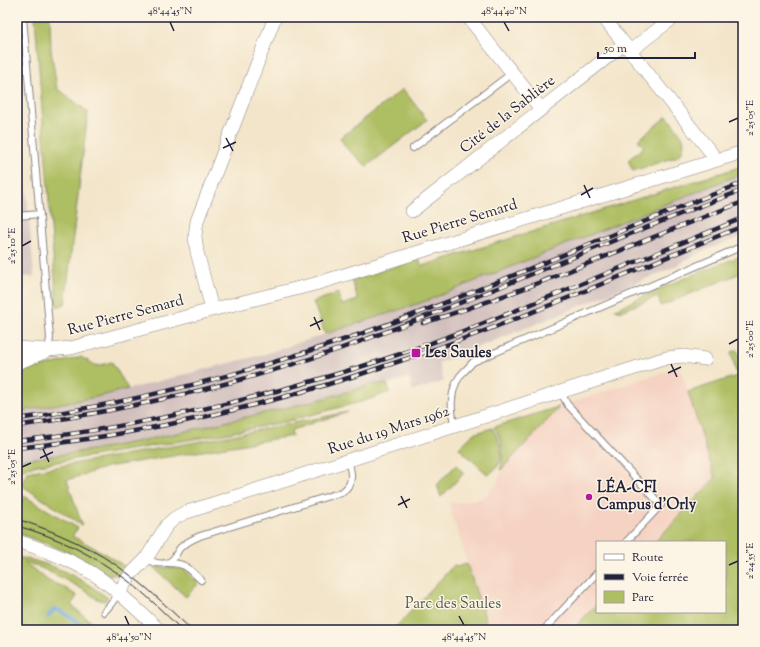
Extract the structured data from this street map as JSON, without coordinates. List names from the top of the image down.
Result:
{
  "streets": {
    "street": ["Cité de la Sablière", "Rue Pierre Semard", "Rue du 19 Mars 1962"]
  },
  "parks": ["Parc des Saules"],
  "places": {
    "transit": ["Les Saules"],
    "other": ["LÉA-CFI Campus d'Orly"]
  },
  "legend": ["Route", "Voie ferrée", "Parc"],
  "scale_bar": "50 m",
  "coordinates": [
    "48°44'45\"N",
    "48°44'40\"N",
    "2°25'05\"E",
    "2°25'10\"E",
    "2°25'00\"E",
    "2°24'55\"E",
    "48°44'50\"N"
  ]
}
